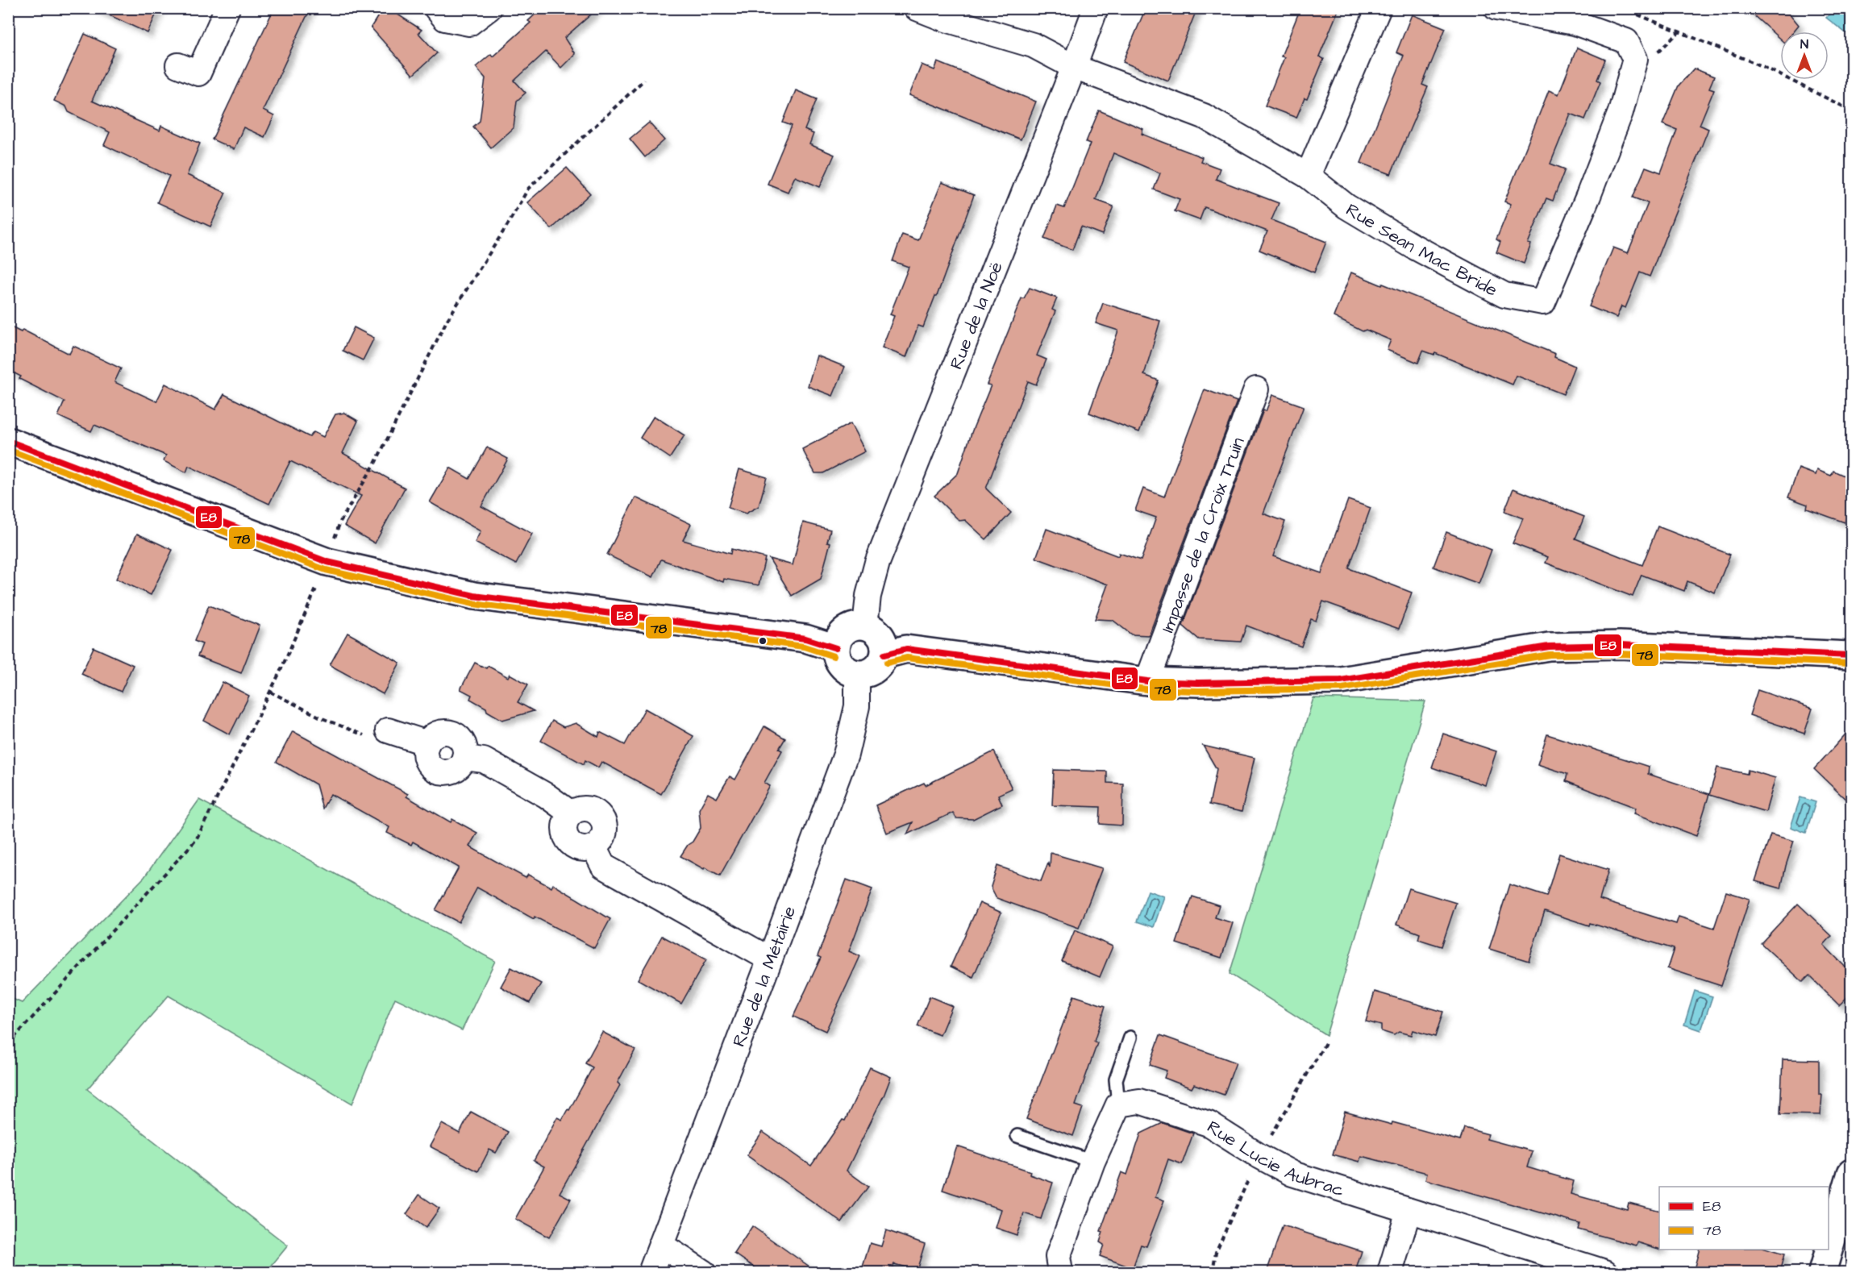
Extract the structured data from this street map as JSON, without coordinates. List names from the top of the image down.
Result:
{
  "streets": {
    "street": [
      "Rue Sean Mac Bride",
      "Rue de la Noë",
      "Impasse de la Croix Truin",
      "Rue de la Métairie",
      "Rue Lucie Aubrac"
    ]
  },
  "crossings": [
    ["Rue Sean Mac Bride", "Rue de la Noë"],
    ["Rue de la Noë", "Rue de la Métairie"]
  ],
  "lines": ["transit line E8", "transit line 78"],
  "legend": ["E8", "78"],
  "north": "top"
}
